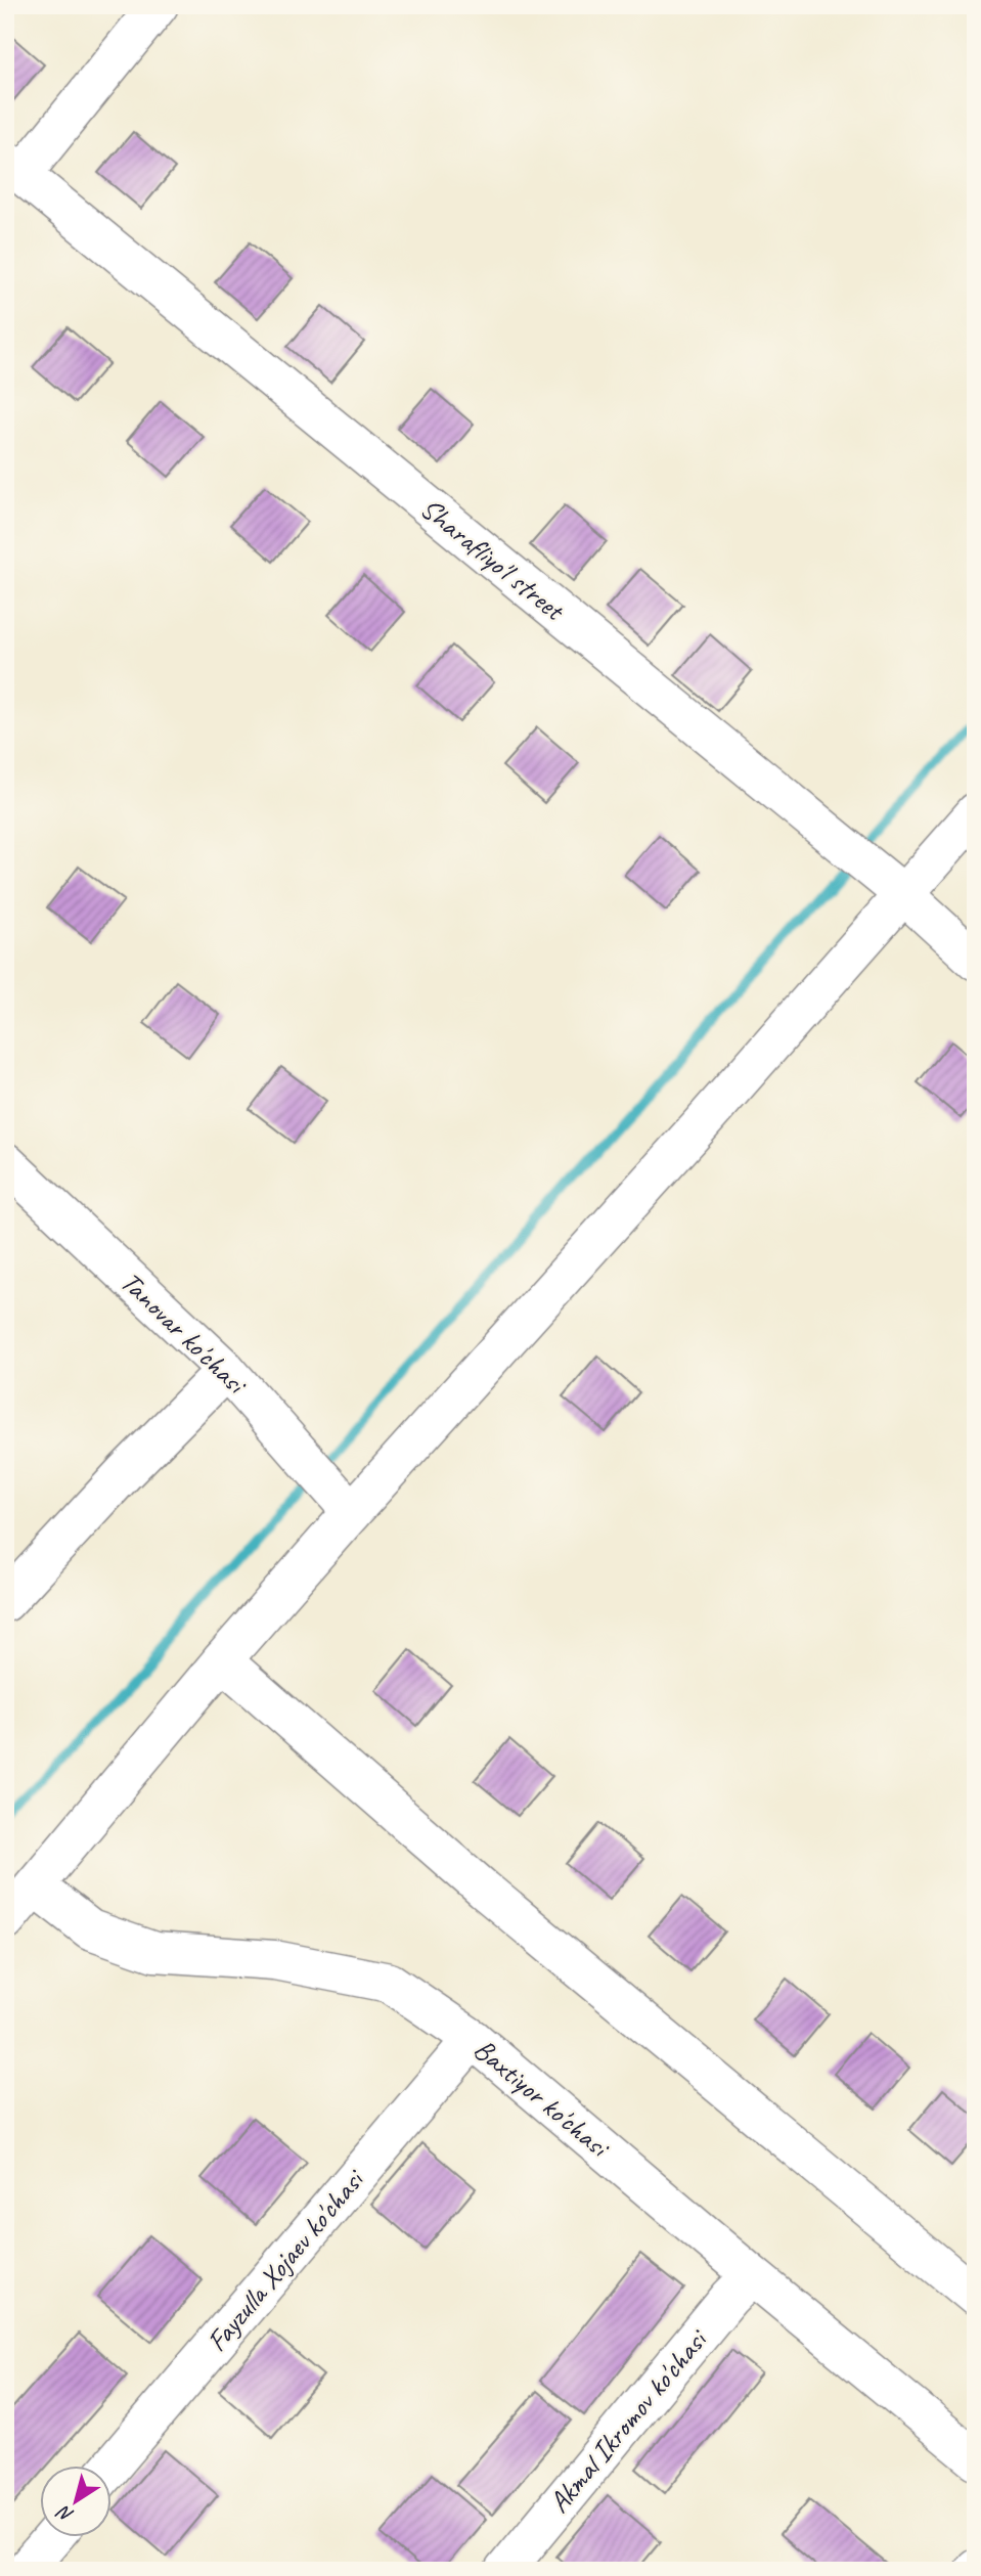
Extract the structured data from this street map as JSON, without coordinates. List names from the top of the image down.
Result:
{
  "streets": {
    "street": [
      "Sharafliyo'l street",
      "Tanovar ko'chasi",
      "Baxtiyor ko'chasi",
      "Fayzulla Xojaev ko'chasi",
      "Akmal Ikromov ko'chasi"
    ]
  },
  "crossings": [
    ["Baxtiyor ko'chasi", "Fayzulla Xojaev ko'chasi"],
    ["Baxtiyor ko'chasi", "Akmal Ikromov ko'chasi"]
  ],
  "north": "bottom left"
}
